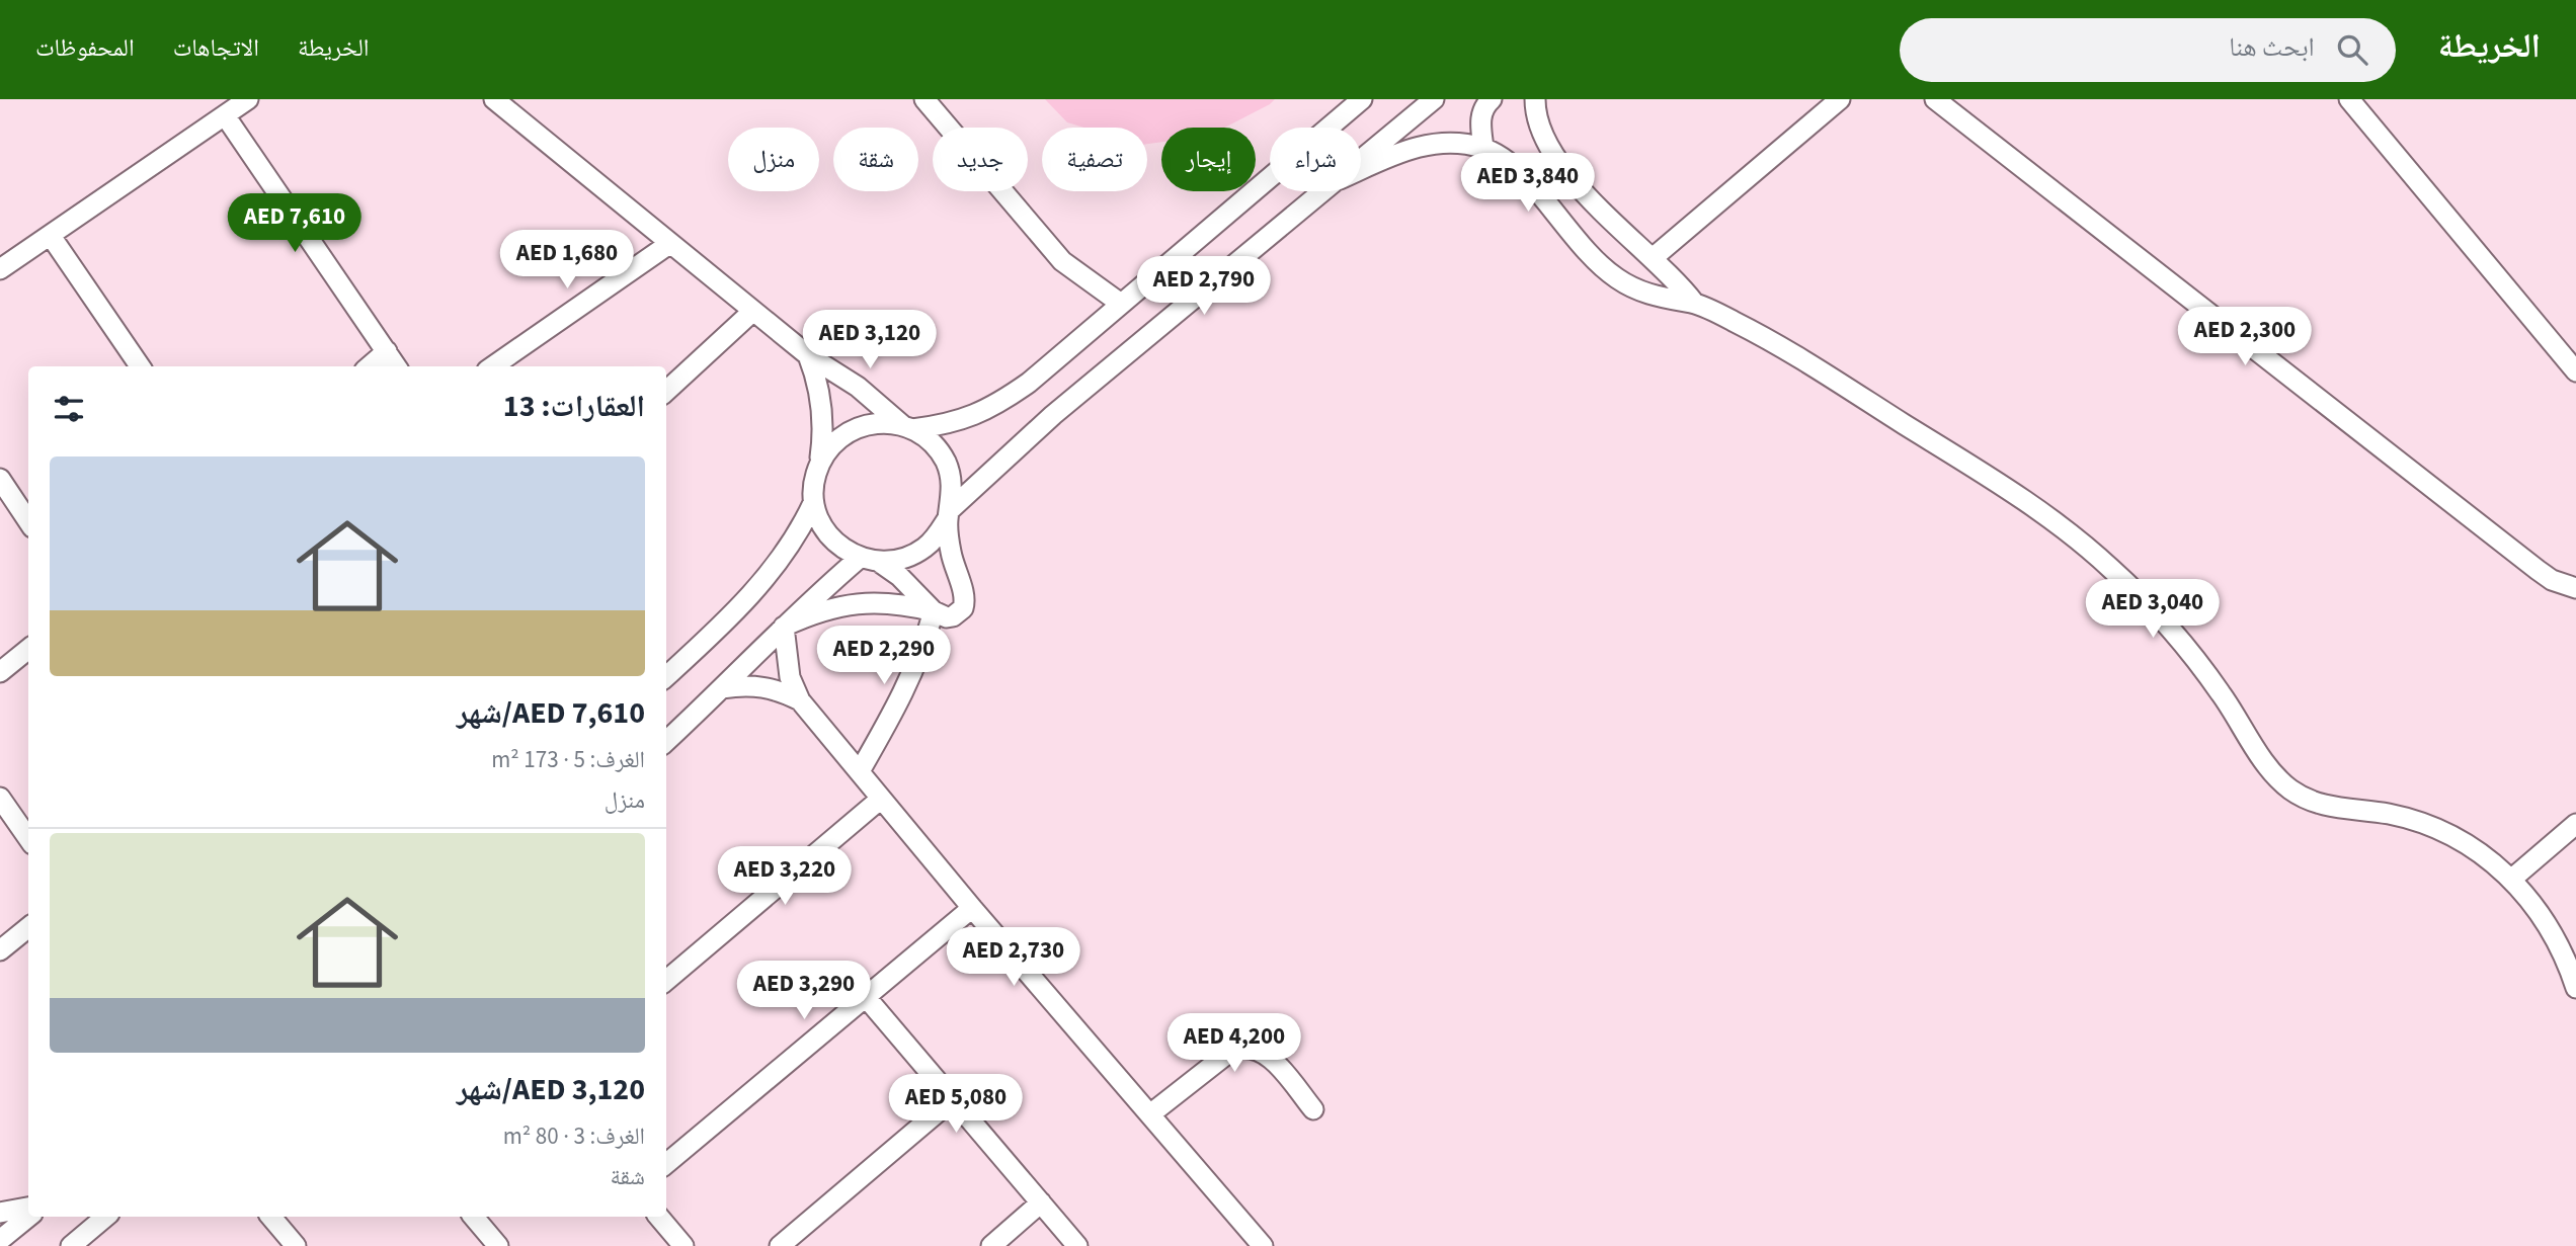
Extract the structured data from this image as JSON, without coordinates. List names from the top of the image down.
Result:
{
  "page": {
    "header": "الخريطة",
    "search": "ابحث هنا",
    "nav": ["الخريطة", "الاتجاهات", "المحفوظات"],
    "chip": [
      "شراء",
      "إيجار",
      "تصفية",
      "جديد",
      "شقة",
      "منزل"
    ],
    "price": [
      "AED 3,840",
      "AED 7,610",
      "AED 1,680",
      "AED 2,790",
      "AED 2,300",
      "AED 3,120",
      "AED 3,040",
      "AED 2,290",
      "AED 3,220",
      "AED 2,730",
      "AED 3,290",
      "AED 4,200",
      "AED 5,080"
    ],
    "heading": "العقارات: 13",
    "list": [
      {
        "name": "AED 7,610/شهر",
        "note": "الغرف: 5 · 173 m² · منزل"
      },
      {
        "name": "AED 3,120/شهر",
        "note": "الغرف: 3 · 80 m² · شقة"
      }
    ]
  }
}
